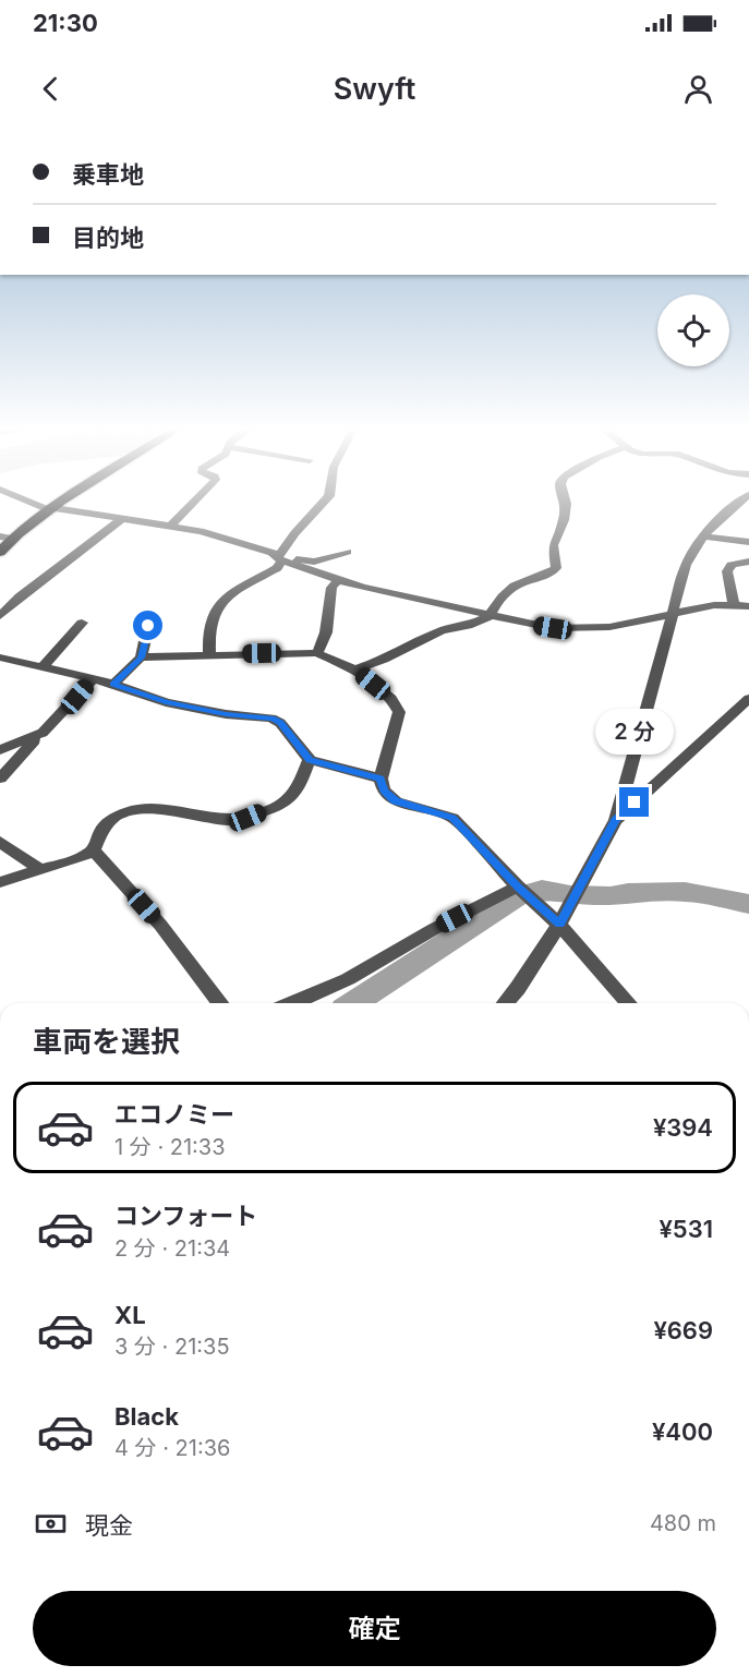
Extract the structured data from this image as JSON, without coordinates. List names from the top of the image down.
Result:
{
  "page": {
    "status": "21:30",
    "header": "Swyft",
    "banner": ["乗車地", "目的地"],
    "bubble": "2 分",
    "heading": "車両を選択",
    "list": [
      {
        "name": "エコノミー",
        "note": "1 分 · 21:33",
        "value": "¥394"
      },
      {
        "name": "コンフォート",
        "note": "2 分 · 21:34",
        "value": "¥531"
      },
      {
        "name": "XL",
        "note": "3 分 · 21:35",
        "value": "¥669"
      },
      {
        "name": "Black",
        "note": "4 分 · 21:36",
        "value": "¥400"
      }
    ],
    "pay": ["現金", "480 m"],
    "buttons": "確定"
  }
}
